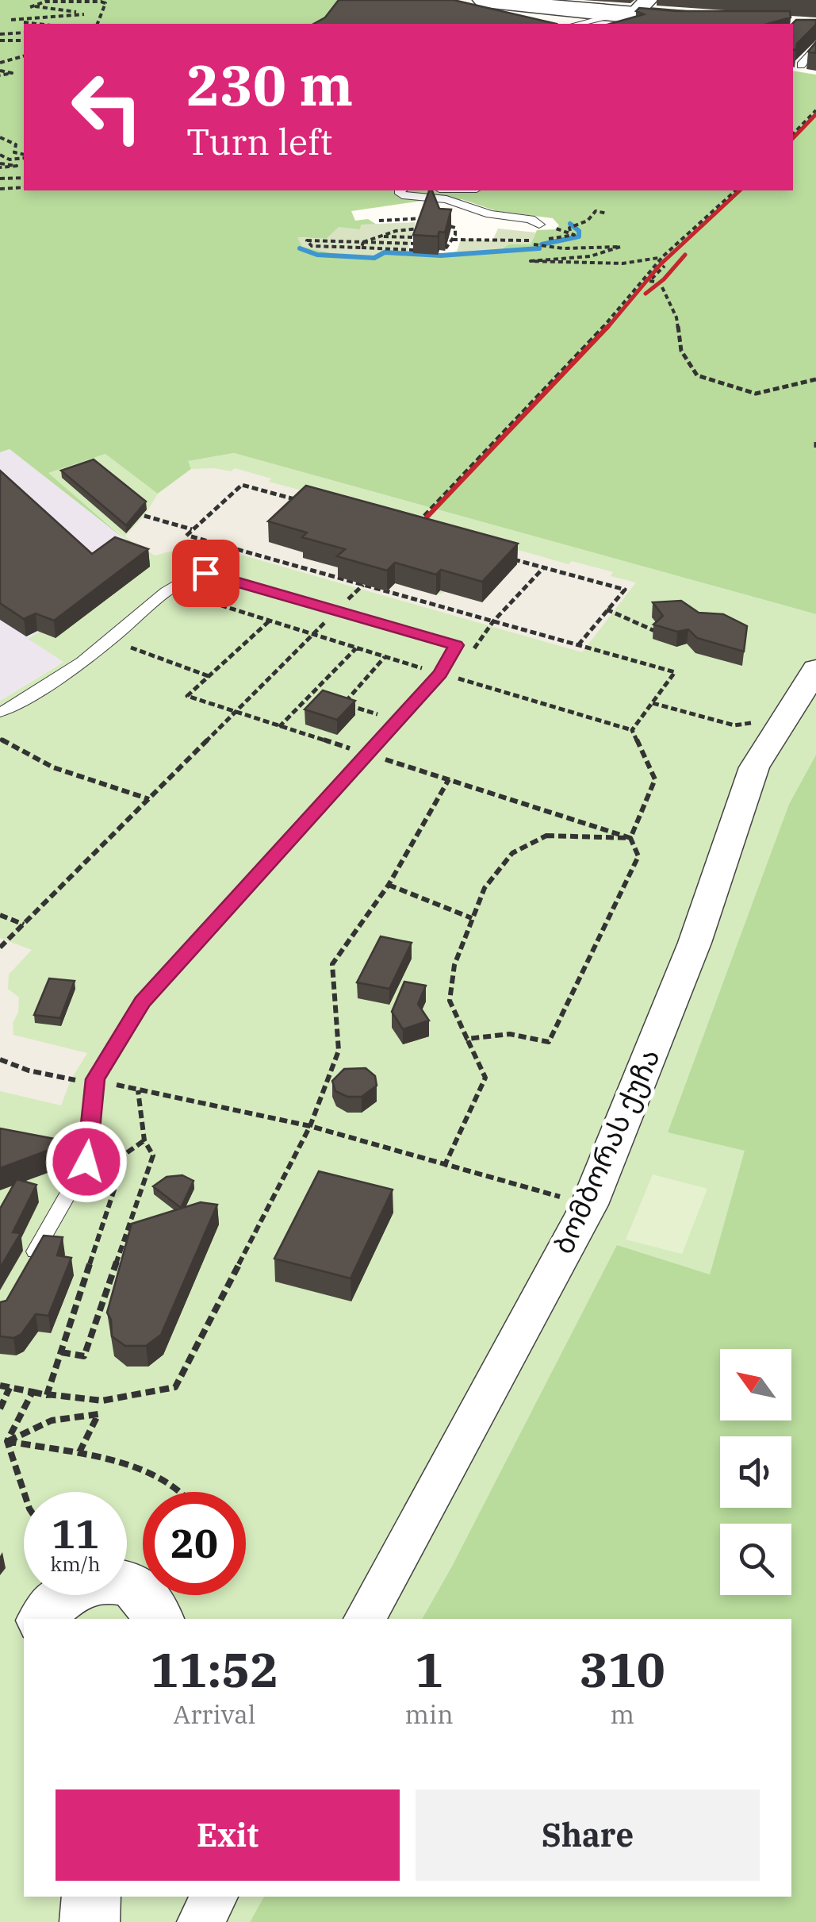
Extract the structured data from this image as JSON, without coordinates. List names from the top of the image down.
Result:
{
  "streets": {
    "street": ["ბომბორას ქუჩა"]
  },
  "north": "top left",
  "page": {
    "turn": ["230 m", "Turn left"],
    "speed": "11 km/h",
    "limit": "20",
    "eta": [
      "11:52",
      "Arrival",
      "1",
      "min",
      "310",
      "m"
    ],
    "buttons": ["Exit", "Share"]
  }
}
